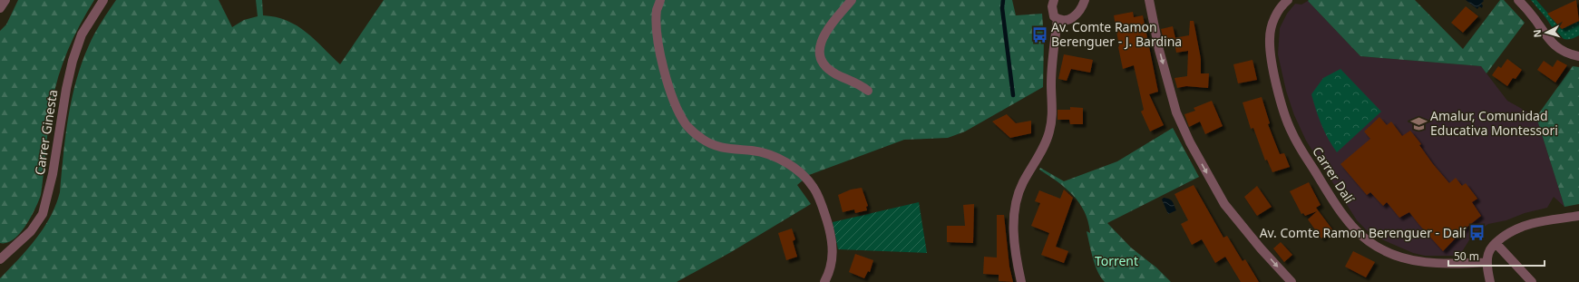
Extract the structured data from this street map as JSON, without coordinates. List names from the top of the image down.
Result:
{
  "streets": {
    "street": ["Carrer Ginesta", "Carrer Dalí"]
  },
  "parks": ["Torrent"],
  "places": {
    "bus stop": ["Av. Comte Ramon Berenguer - J. Bardina", "Av. Comte Ramon Berenguer - Dalí"],
    "school or university": ["Amalur, Comunidad Educativa Montessori"]
  },
  "scale_bar": "50 m",
  "north": "left"
}
